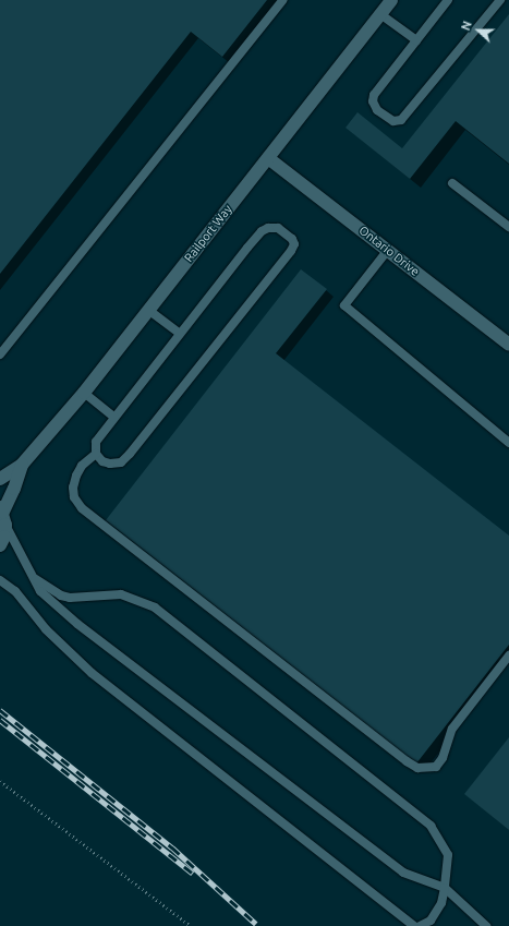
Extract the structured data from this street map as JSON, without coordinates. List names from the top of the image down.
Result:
{
  "streets": {
    "street": ["Railport Way", "Ontario Drive"]
  },
  "crossings": [
    ["Railport Way", "Ontario Drive"]
  ],
  "north": "left"
}
